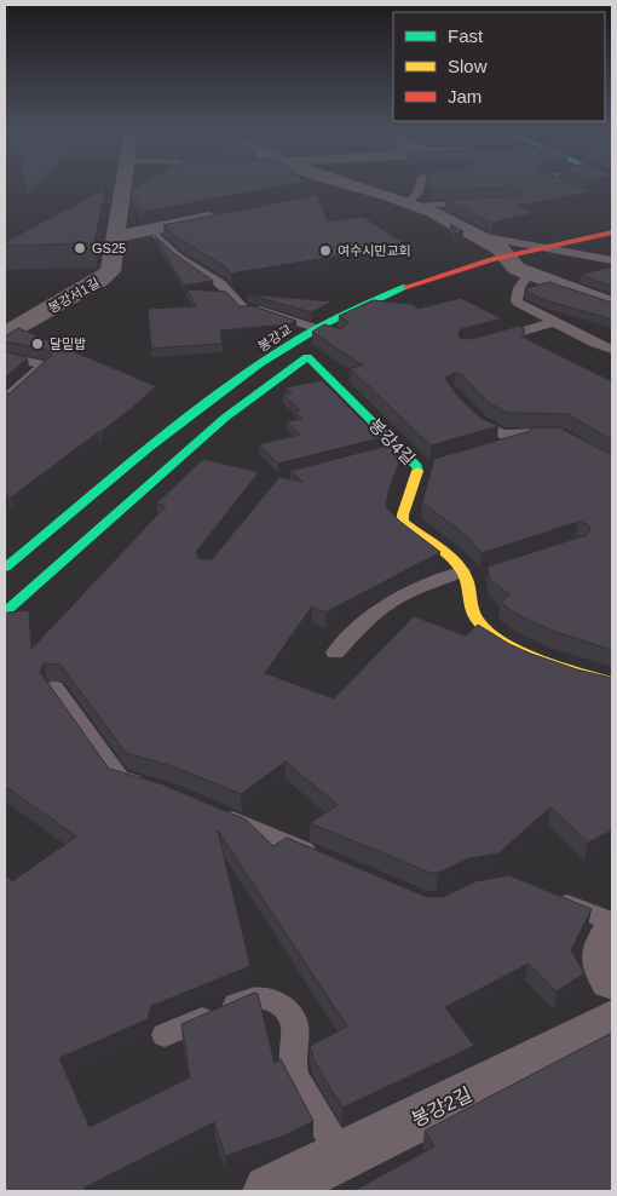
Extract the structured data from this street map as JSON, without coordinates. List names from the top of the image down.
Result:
{
  "streets": {
    "street": [
      "봉강서1길",
      "봉강교",
      "봉강4길",
      "봉강2길"
    ]
  },
  "places": ["GS25", "여수시민교회", "달밑밥"],
  "legend": ["Fast", "Slow", "Jam"]
}
